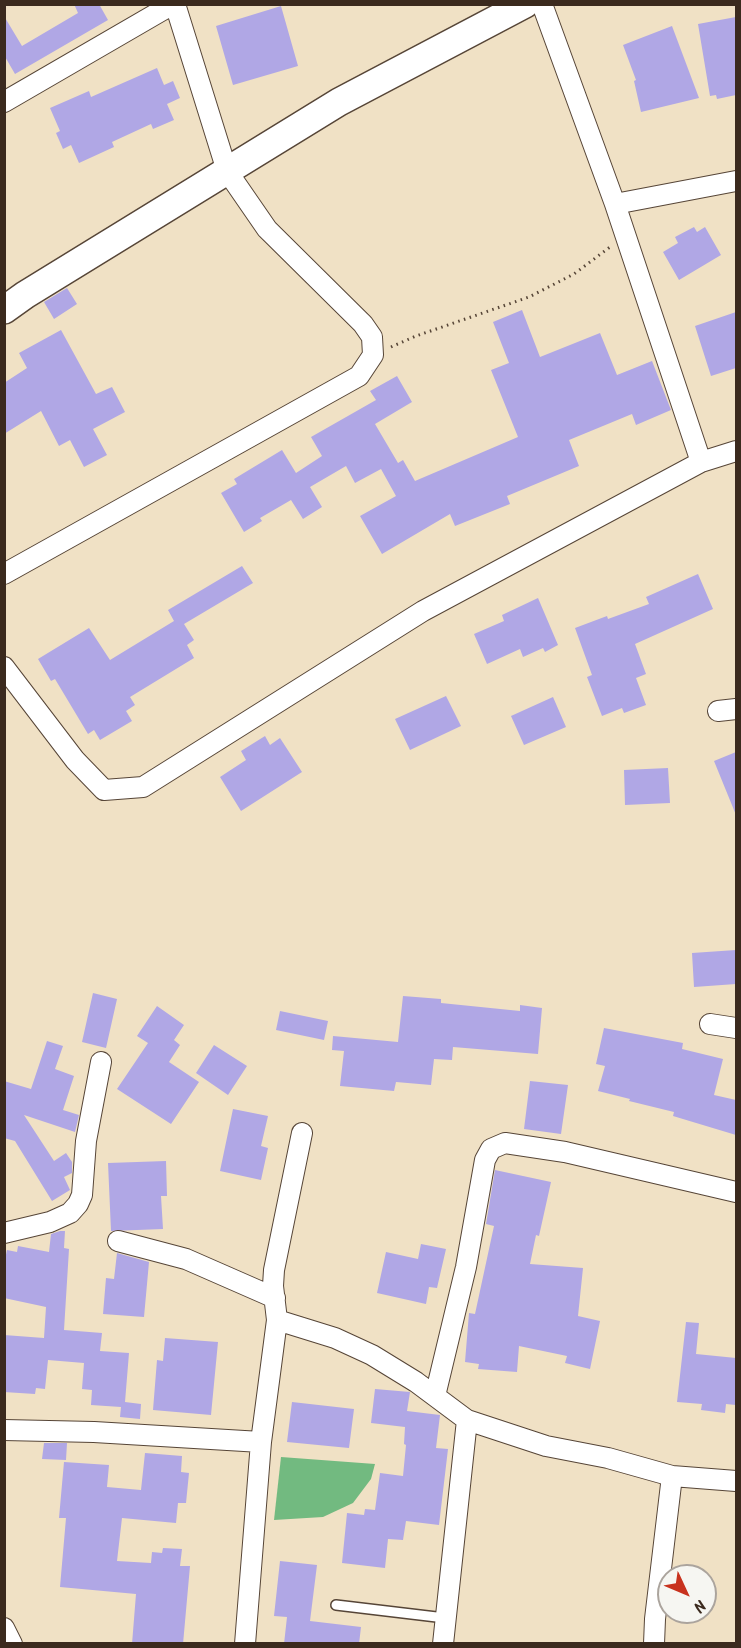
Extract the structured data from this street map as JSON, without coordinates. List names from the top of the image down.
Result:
{
  "north": "bottom right"
}
